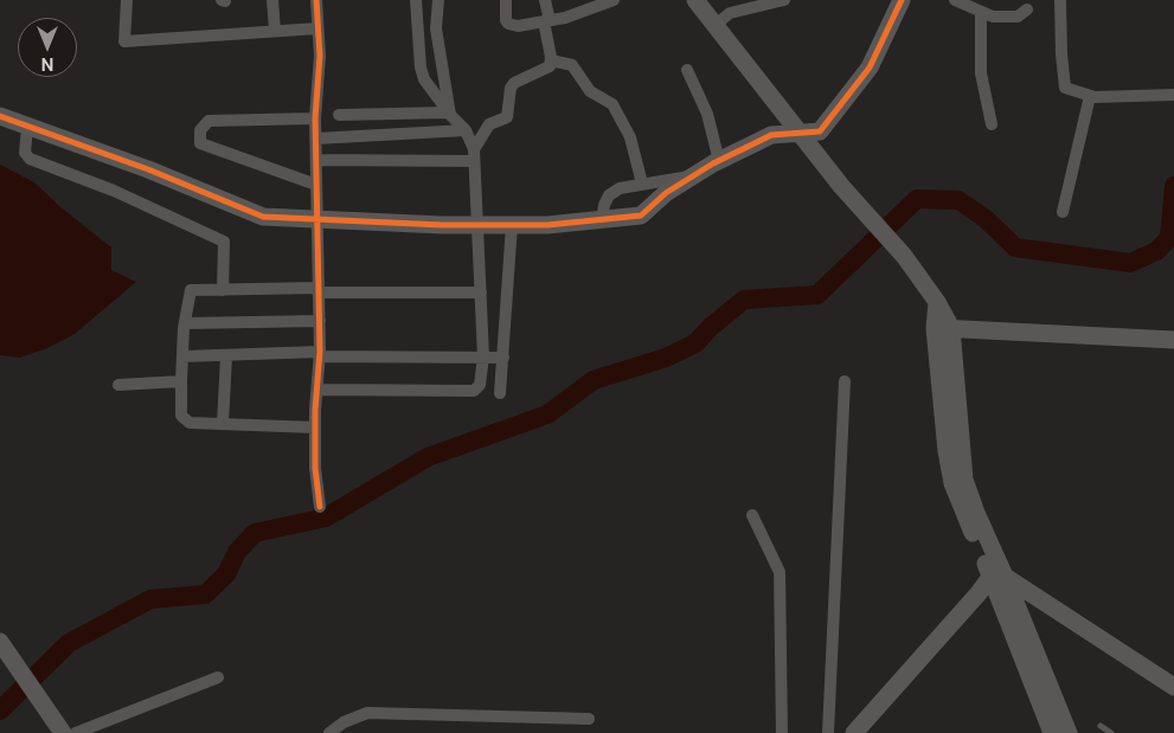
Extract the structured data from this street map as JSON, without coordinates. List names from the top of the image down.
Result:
{
  "north": "bottom"
}
